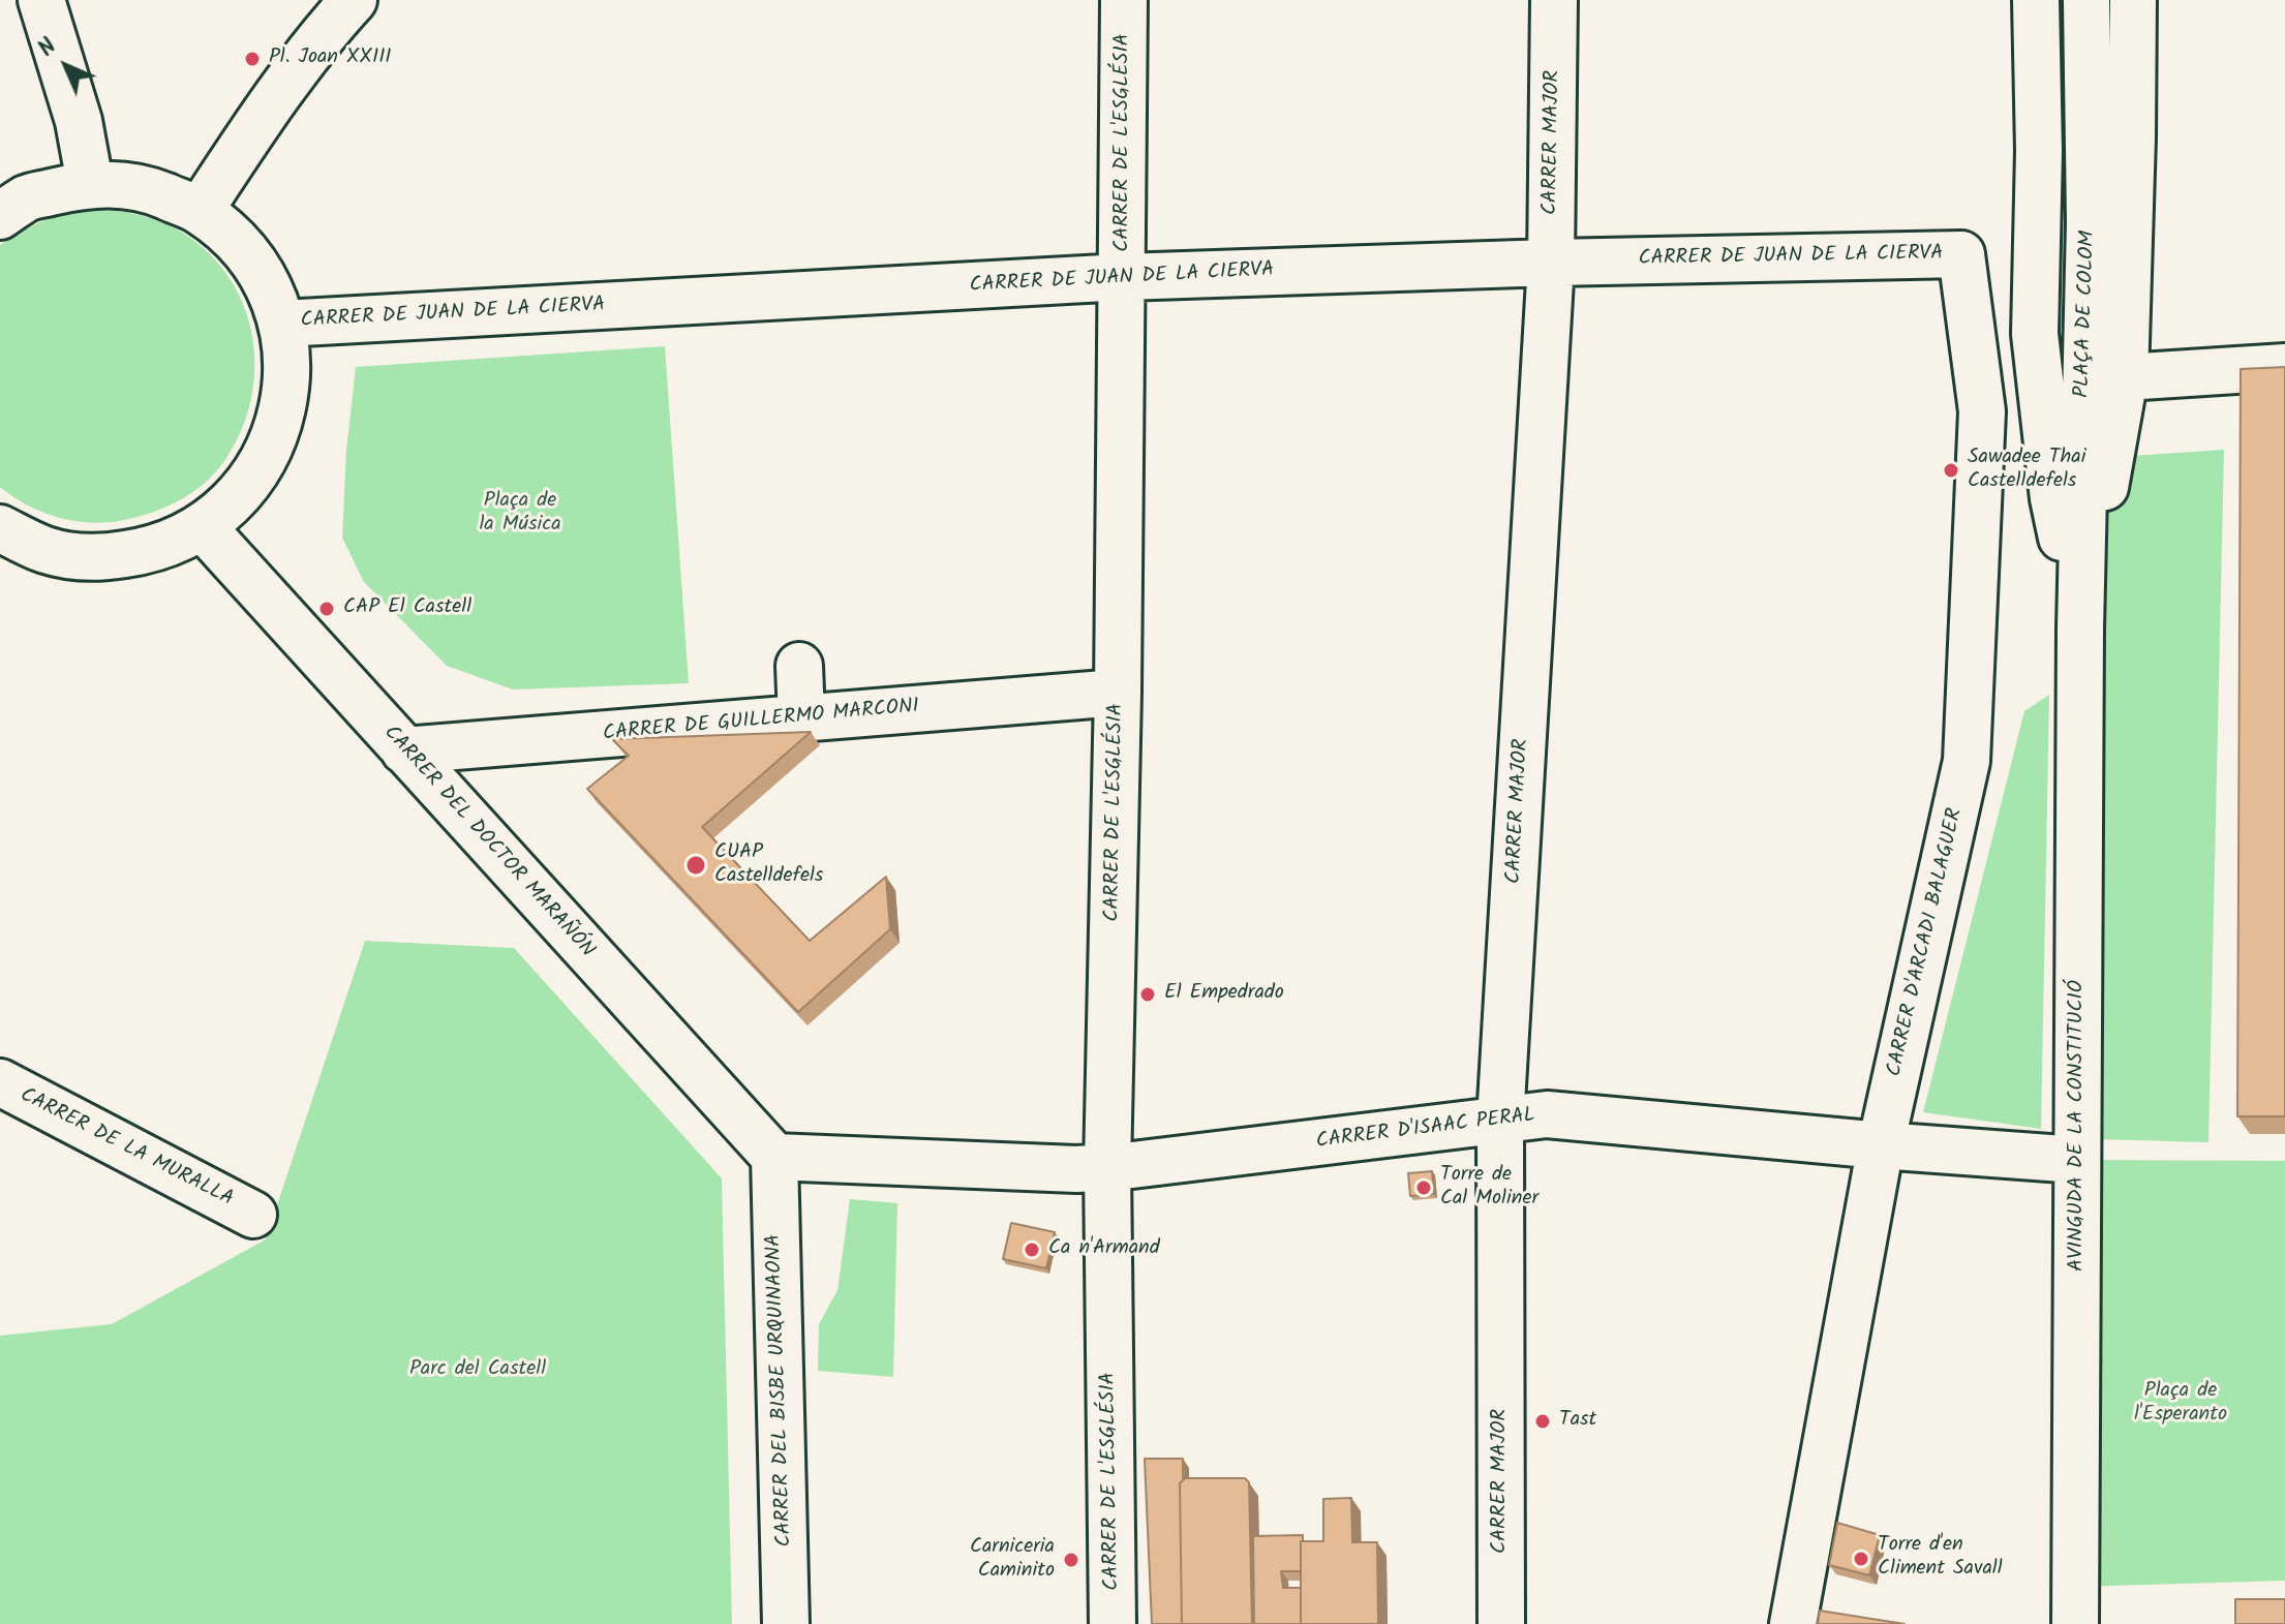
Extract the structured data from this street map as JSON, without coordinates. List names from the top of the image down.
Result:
{
  "streets": {
    "street": [
      "CARRER DE L'ESGLÉSIA",
      "CARRER MAJOR",
      "CARRER DE JUAN DE LA CIERVA",
      "PLAÇA DE COLOM",
      "CARRER DE GUILLERMO MARCONI",
      "CARRER DEL DOCTOR MARAÑÓN",
      "CARRER D'ARCADI BALAGUER",
      "AVINGUDA DE LA CONSTITUCIÓ",
      "CARRER D'ISAAC PERAL",
      "CARRER DE LA MURALLA",
      "CARRER DEL BISBE URQUINAONA"
    ]
  },
  "crossings": [
    ["CARRER DE L'ESGLÉSIA", "CARRER DE JUAN DE LA CIERVA"],
    ["CARRER DE L'ESGLÉSIA", "CARRER DE GUILLERMO MARCONI"],
    ["CARRER DE L'ESGLÉSIA", "CARRER D'ISAAC PERAL"],
    ["CARRER MAJOR", "CARRER DE JUAN DE LA CIERVA"],
    ["CARRER MAJOR", "CARRER D'ISAAC PERAL"],
    ["CARRER DE JUAN DE LA CIERVA", "CARRER D'ARCADI BALAGUER"],
    ["PLAÇA DE COLOM", "AVINGUDA DE LA CONSTITUCIÓ"],
    ["CARRER DE GUILLERMO MARCONI", "CARRER DEL DOCTOR MARAÑÓN"],
    ["CARRER DEL DOCTOR MARAÑÓN", "CARRER D'ISAAC PERAL"],
    ["CARRER DEL DOCTOR MARAÑÓN", "CARRER DEL BISBE URQUINAONA"],
    ["CARRER D'ARCADI BALAGUER", "CARRER D'ISAAC PERAL"],
    ["AVINGUDA DE LA CONSTITUCIÓ", "CARRER D'ISAAC PERAL"],
    ["CARRER D'ISAAC PERAL", "CARRER DEL BISBE URQUINAONA"]
  ],
  "parks": ["Plaça de la Música", "Parc del Castell", "Plaça de l'Esperanto"],
  "places": [
    "Pl. Joan XXIII",
    "Sawadee Thai Castelldefels",
    "CAP El Castell",
    "CUAP Castelldefels",
    "El Empedrado",
    "Torre de Cal Moliner",
    "Ca n'Armand",
    "Tast",
    "Torre d'en Climent Savall",
    "Carniceria Caminito"
  ],
  "north": "top left"
}
